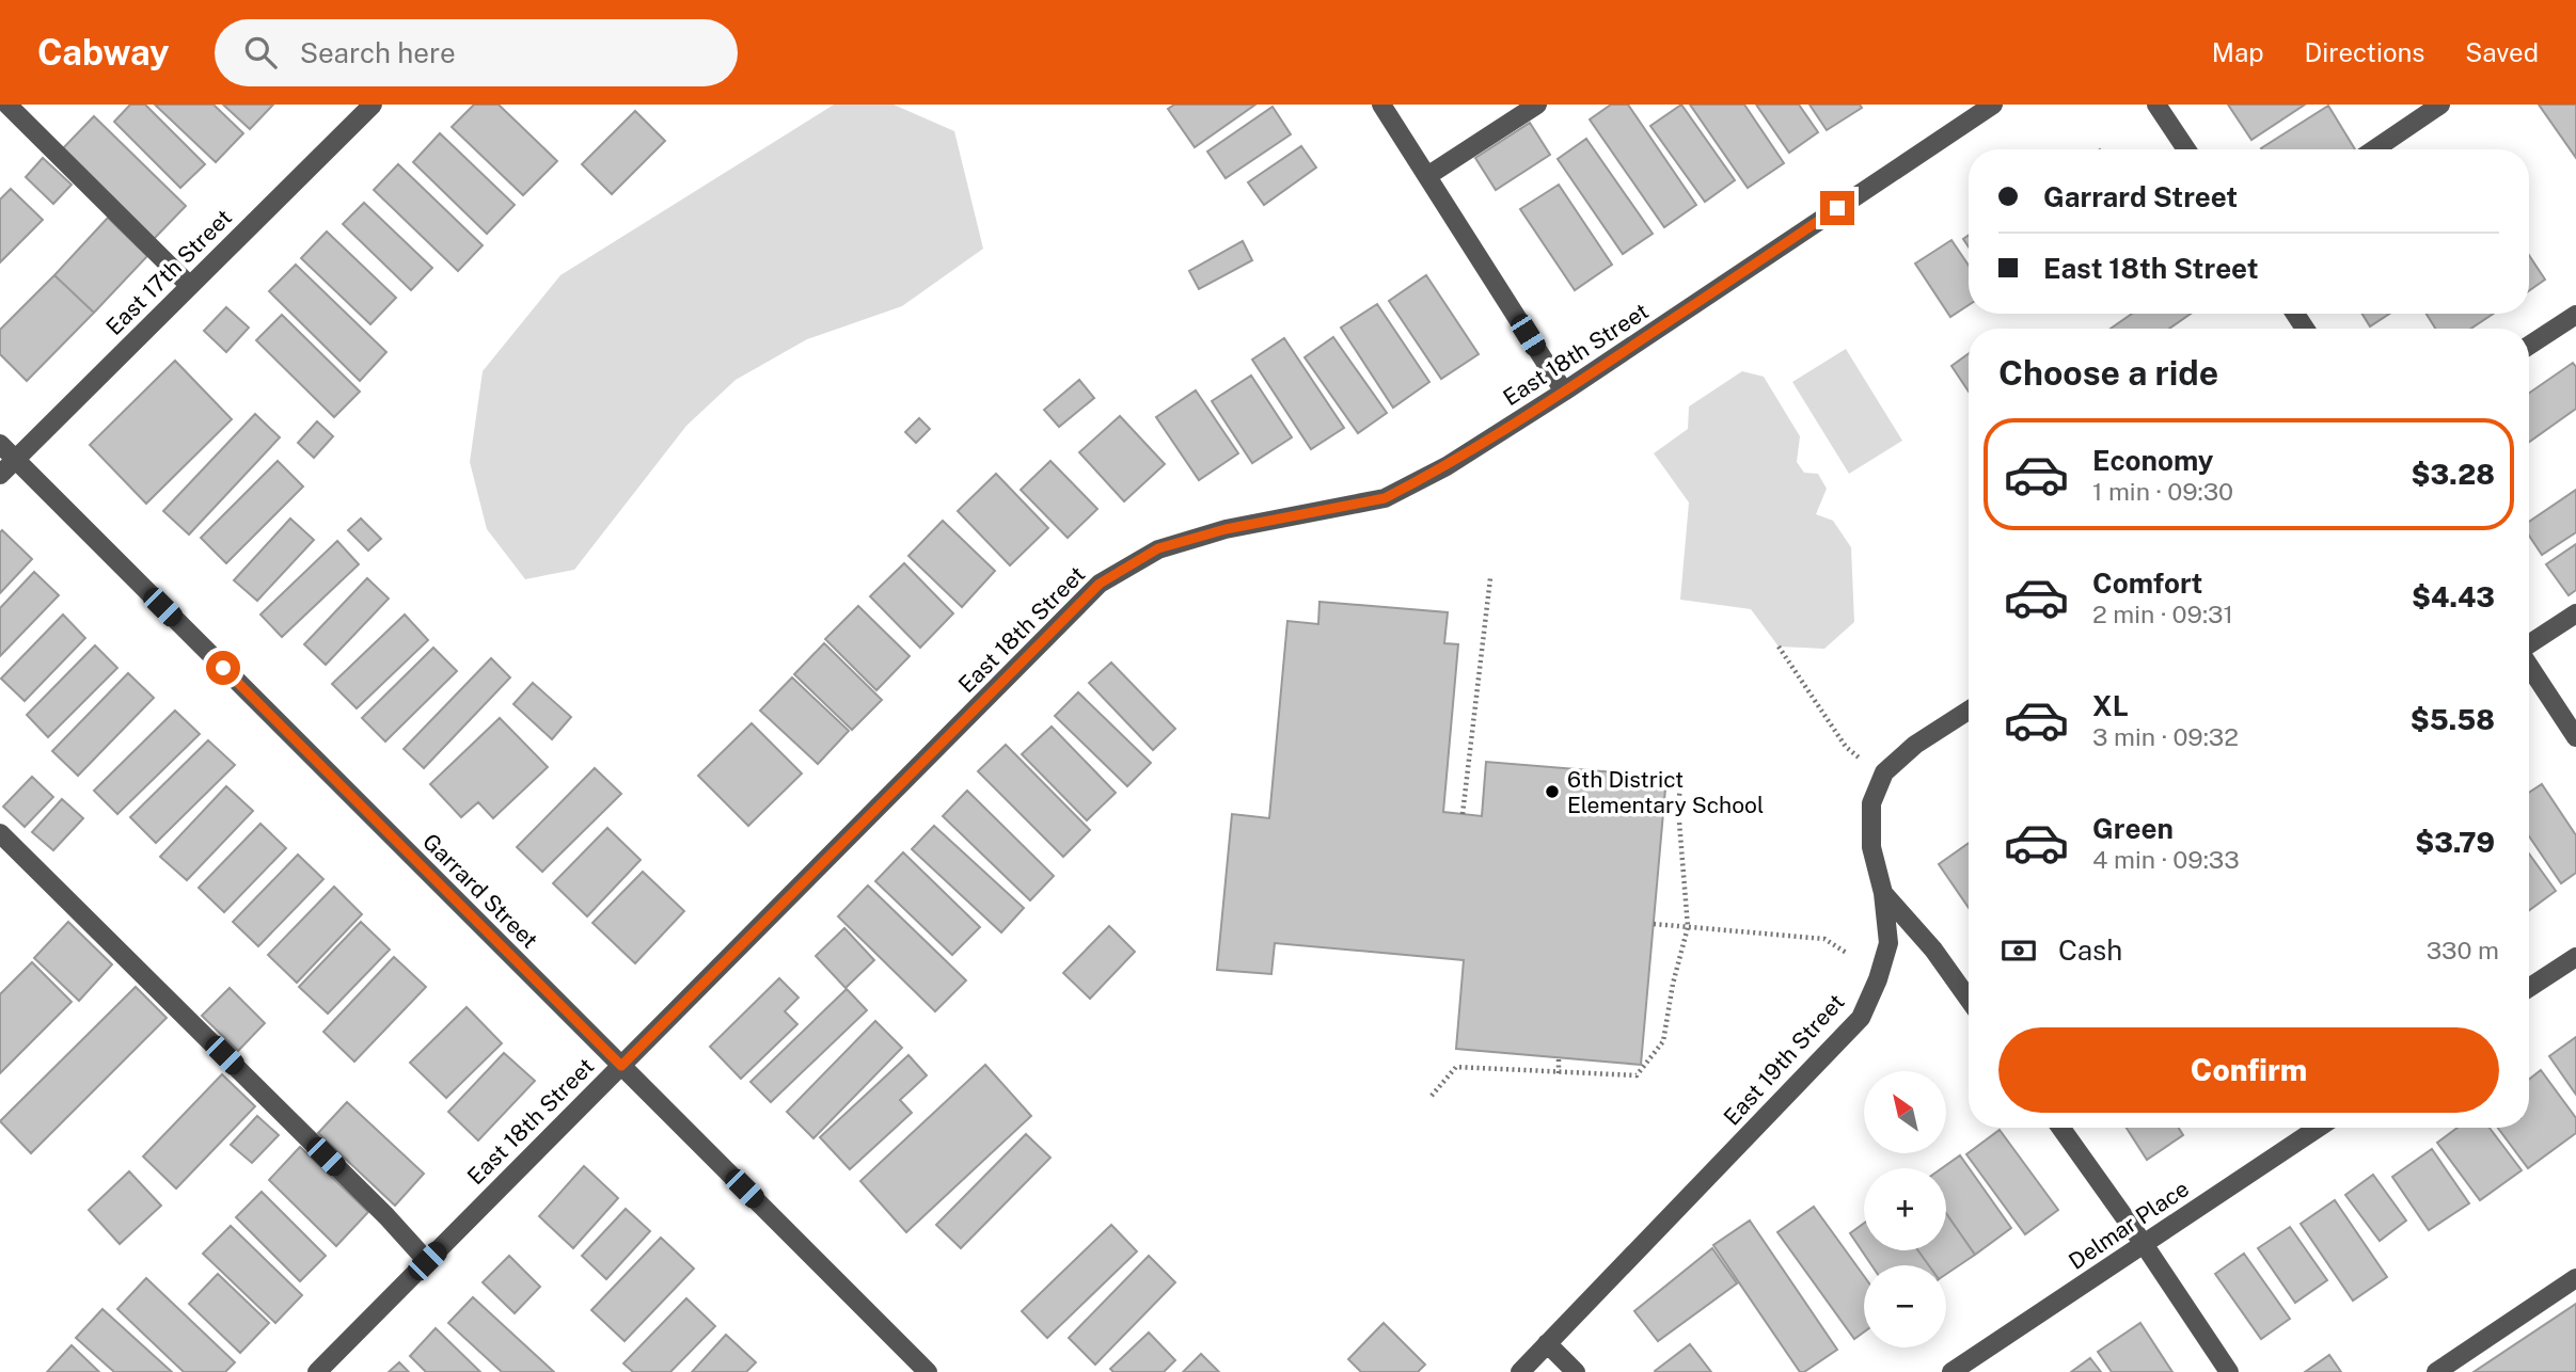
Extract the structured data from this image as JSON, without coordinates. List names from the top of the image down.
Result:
{
  "streets": {
    "street": [
      "East 17th Street",
      "East 18th Street",
      "Garrard Street",
      "East 19th Street",
      "Delmar Place"
    ]
  },
  "crossings": [
    ["East 17th Street", "Garrard Street"],
    ["East 18th Street", "Garrard Street"]
  ],
  "places": ["6th District Elementary School"],
  "north": "top left",
  "page": {
    "header": "Cabway",
    "search": "Search here",
    "nav": ["Map", "Directions", "Saved"],
    "banner": ["Garrard Street", "East 18th Street"],
    "heading": "Choose a ride",
    "list": [
      {
        "name": "Economy",
        "note": "1 min · 09:30",
        "value": "$3.28"
      },
      {
        "name": "Comfort",
        "note": "2 min · 09:31",
        "value": "$4.43"
      },
      {
        "name": "XL",
        "note": "3 min · 09:32",
        "value": "$5.58"
      },
      {
        "name": "Green",
        "note": "4 min · 09:33",
        "value": "$3.79"
      }
    ],
    "pay": ["Cash", "330 m"],
    "buttons": "Confirm",
    "map_buttons": ["+", "−"]
  }
}
